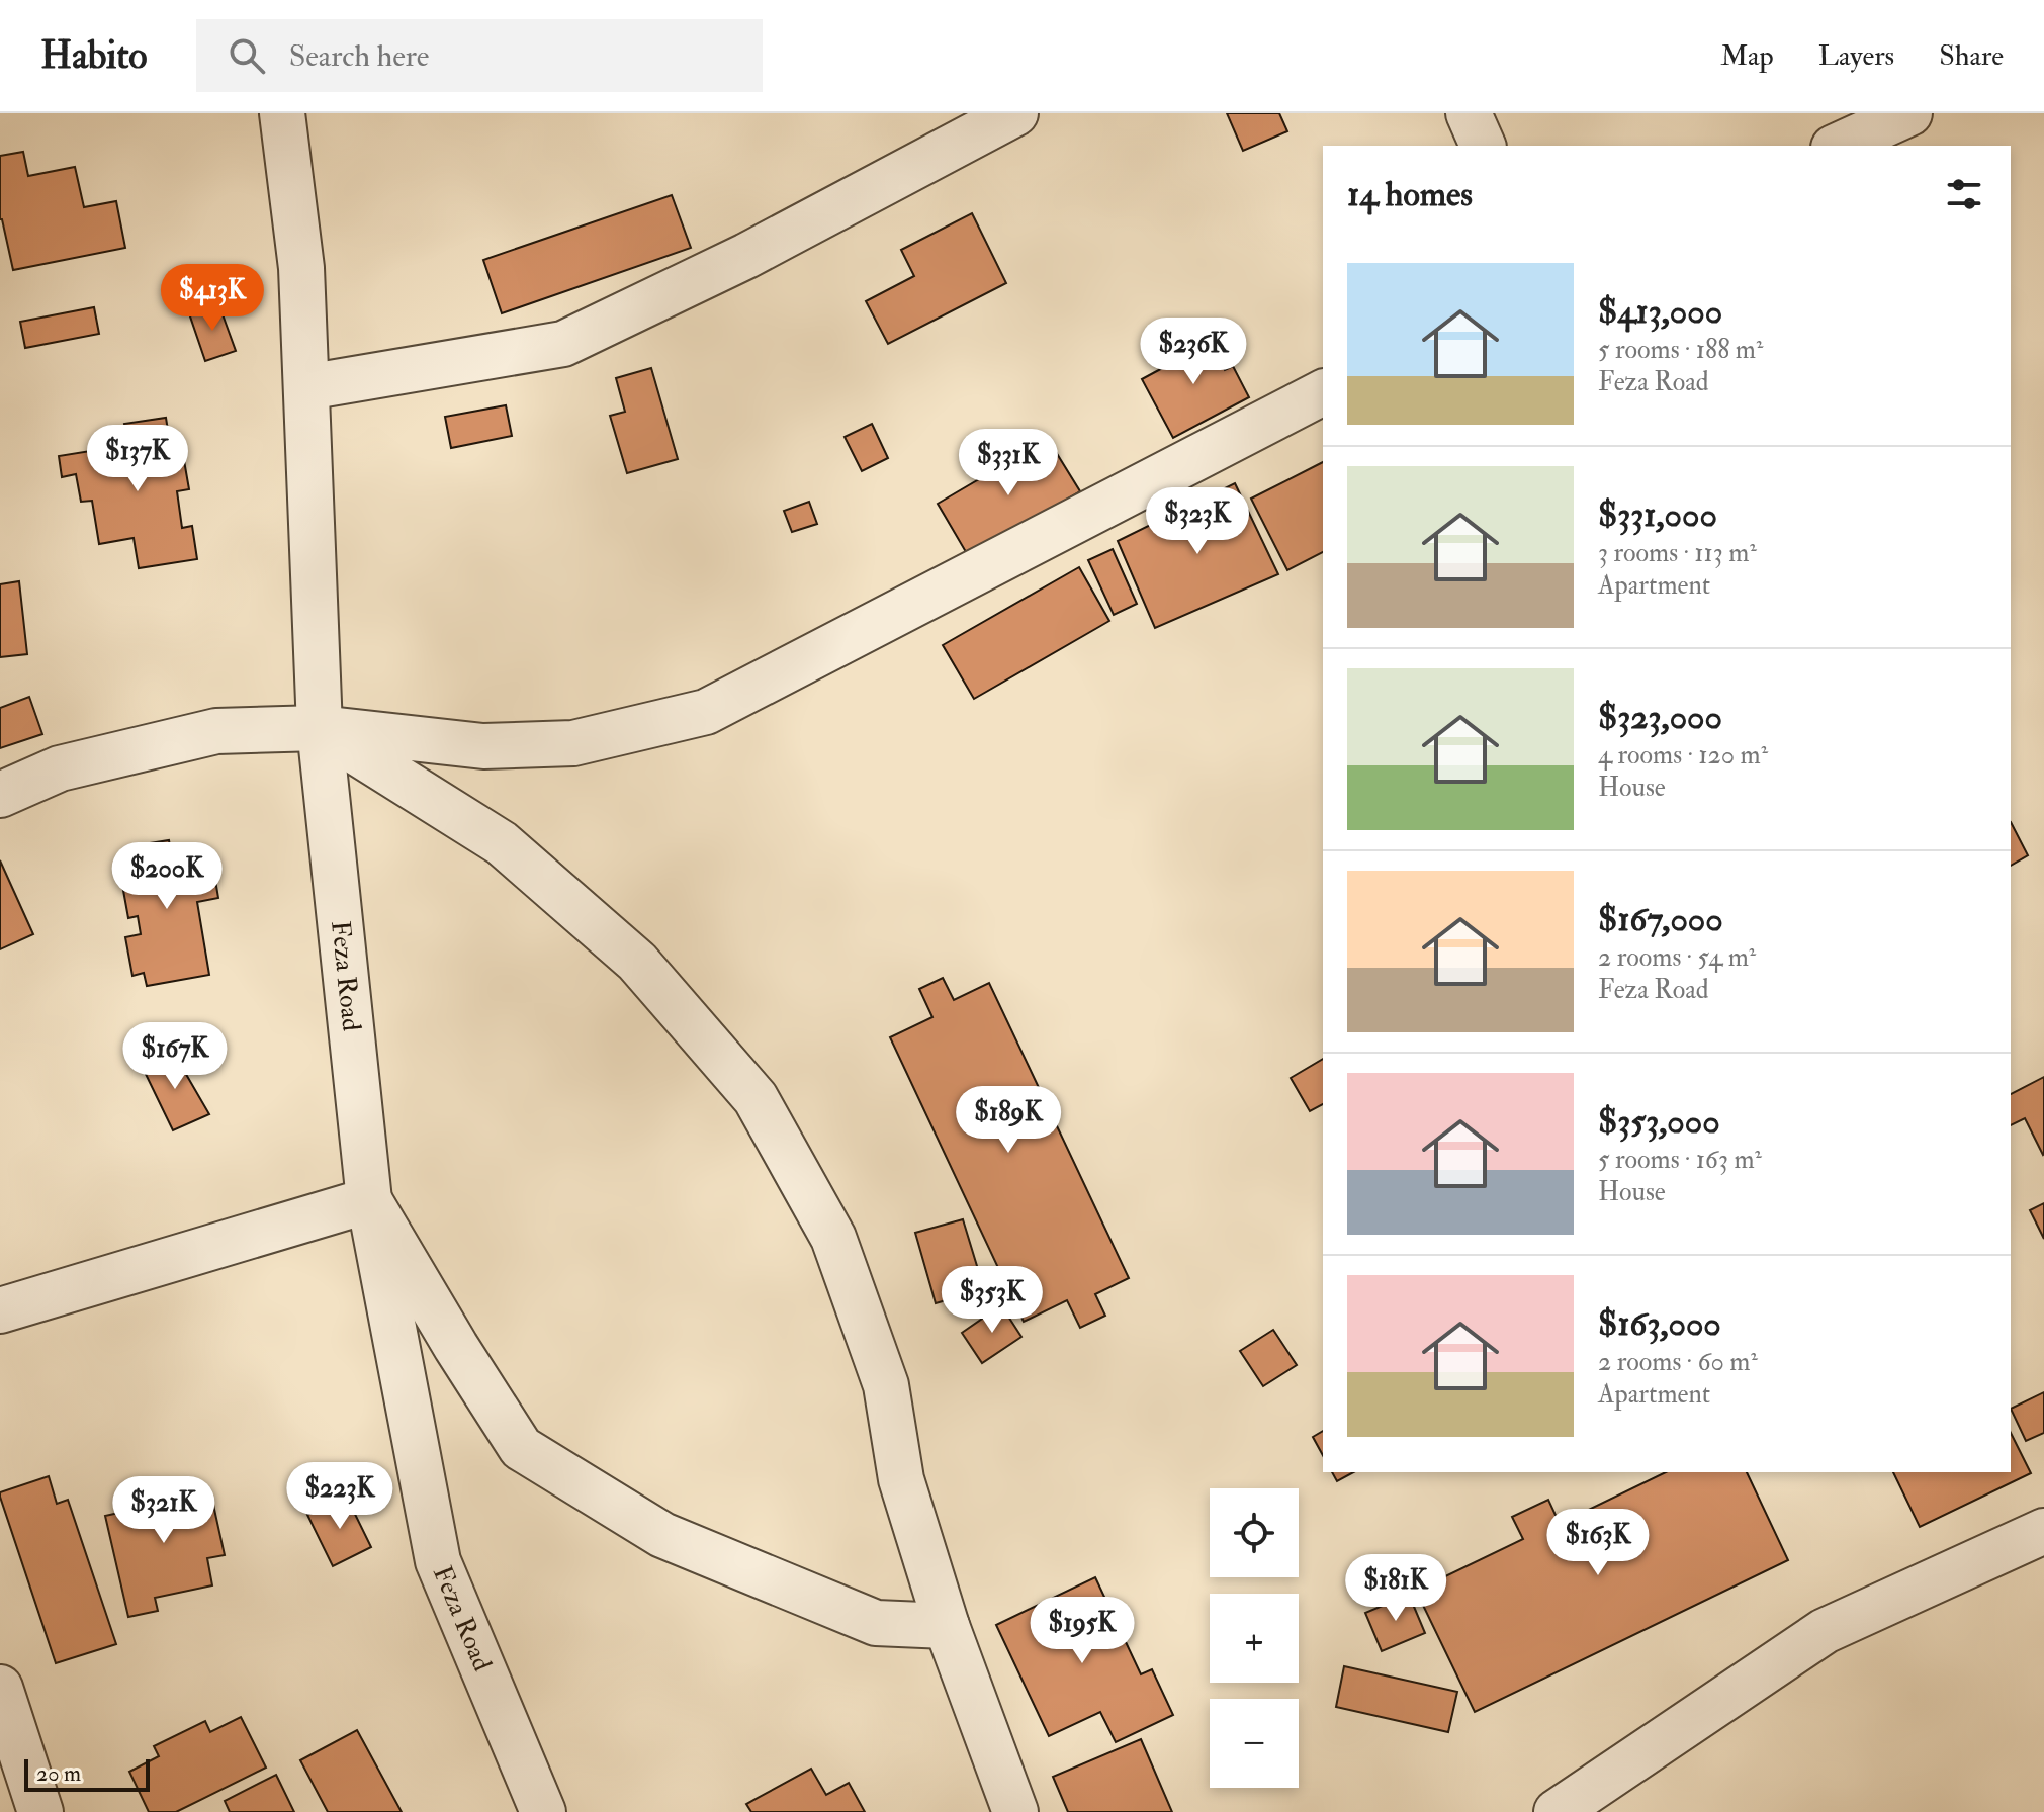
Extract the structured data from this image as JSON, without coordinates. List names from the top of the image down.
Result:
{
  "streets": {
    "street": ["Feza Road"]
  },
  "scale_bar": "20 m",
  "page": {
    "header": "Habito",
    "search": "Search here",
    "nav": ["Map", "Layers", "Share"],
    "heading": "14 homes",
    "list": [
      {
        "name": "$413,000",
        "note": "5 rooms · 188 m² · Feza Road"
      },
      {
        "name": "$331,000",
        "note": "3 rooms · 113 m² · Apartment"
      },
      {
        "name": "$323,000",
        "note": "4 rooms · 120 m² · House"
      },
      {
        "name": "$167,000",
        "note": "2 rooms · 54 m² · Feza Road"
      },
      {
        "name": "$353,000",
        "note": "5 rooms · 163 m² · House"
      },
      {
        "name": "$163,000",
        "note": "2 rooms · 60 m² · Apartment"
      }
    ],
    "price": [
      "$413K",
      "$236K",
      "$137K",
      "$331K",
      "$323K",
      "$200K",
      "$167K",
      "$189K",
      "$353K",
      "$223K",
      "$321K",
      "$163K",
      "$181K",
      "$195K"
    ],
    "map_buttons": ["+", "−"],
    "scale": "20 m"
  }
}
